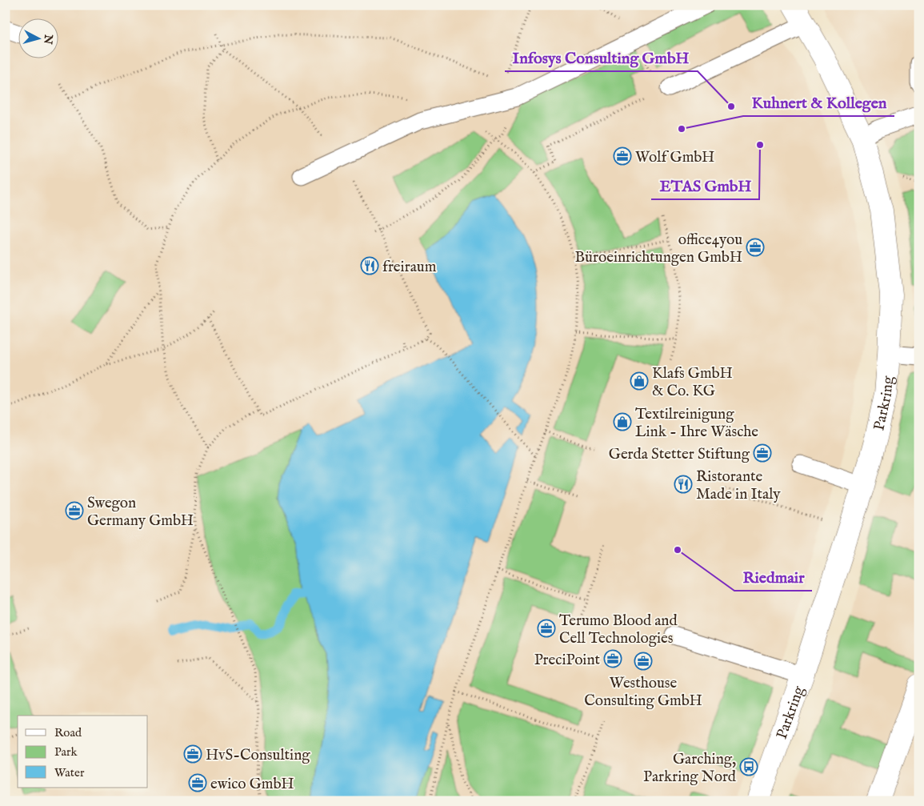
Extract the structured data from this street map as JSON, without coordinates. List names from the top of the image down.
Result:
{
  "streets": {
    "street": ["Parkring"]
  },
  "places": {
    "other": [
      "Infosys Consulting GmbH",
      "Kuhnert & Kollegen",
      "ETAS GmbH",
      "Riedmair"
    ],
    "office": [
      "Wolf GmbH",
      "office4you Büroeinrichtungen GmbH",
      "Gerda Stetter Stiftung",
      "Swegon Germany GmbH",
      "Terumo Blood and Cell Technologies",
      "PreciPoint",
      "Westhouse Consulting GmbH",
      "HvS-Consulting",
      "ewico GmbH"
    ],
    "restaurant": ["freiraum", "Ristorante Made in Italy"],
    "shop": ["Klafs GmbH & Co. KG", "Textilreinigung Link - Ihre Wäsche"],
    "bus stop": ["Garching, Parkring Nord"]
  },
  "legend": ["Road", "Park", "Water"],
  "north": "right"
}
